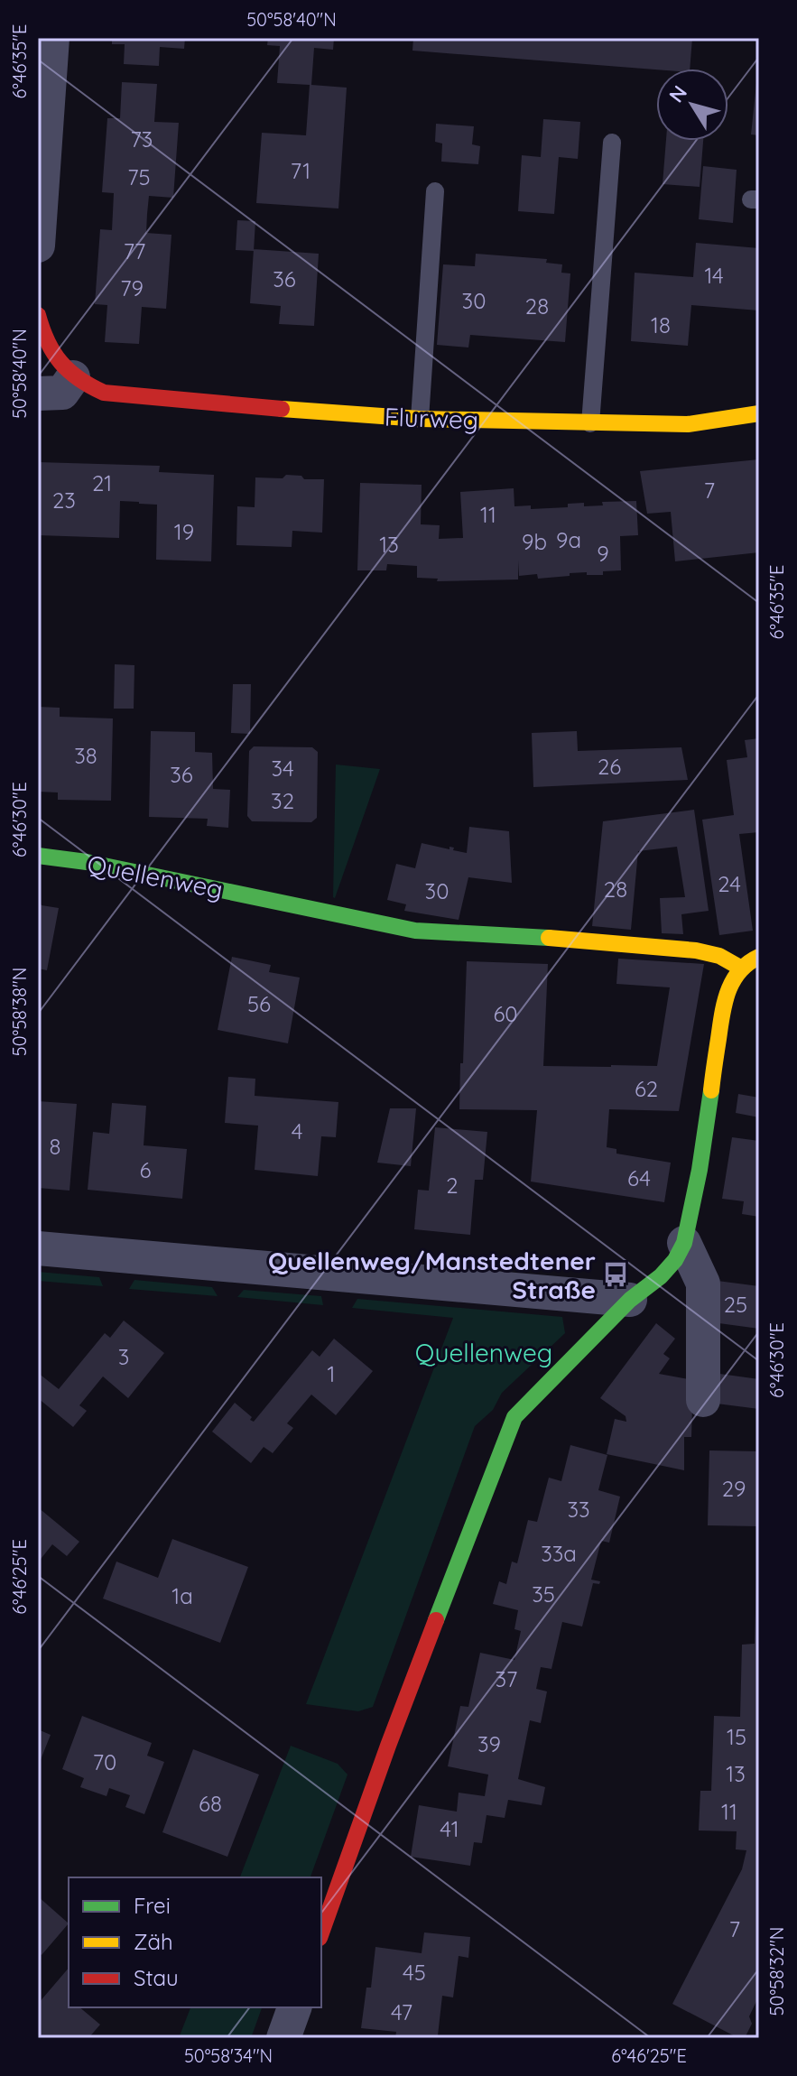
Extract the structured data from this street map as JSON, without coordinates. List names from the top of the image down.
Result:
{
  "streets": {
    "street": ["Flurweg", "Quellenweg"]
  },
  "parks": ["Quellenweg"],
  "places": {
    "bus stop": ["Quellenweg/Manstedtener Straße"]
  },
  "house_numbers": [
    "73",
    "71",
    "75",
    "77",
    "14",
    "36",
    "79",
    "30",
    "28",
    "18",
    "21",
    "7",
    "23",
    "11",
    "19",
    "9a",
    "9b",
    "13",
    "9",
    "38",
    "26",
    "34",
    "36",
    "32",
    "24",
    "28",
    "30",
    "56",
    "60",
    "62",
    "4",
    "8",
    "6",
    "64",
    "2",
    "25",
    "3",
    "1",
    "29",
    "33",
    "33a",
    "35",
    "1a",
    "37",
    "15",
    "39",
    "70",
    "13",
    "68",
    "11",
    "41",
    "7",
    "45",
    "47"
  ],
  "legend": ["Frei", "Zäh", "Stau"],
  "north": "top left",
  "coordinates": [
    "50°58'40\"N",
    "6°46'35\"E",
    "6°46'30\"E",
    "50°58'38\"N",
    "6°46'25\"E",
    "50°58'32\"N",
    "50°58'34\"N"
  ]
}
